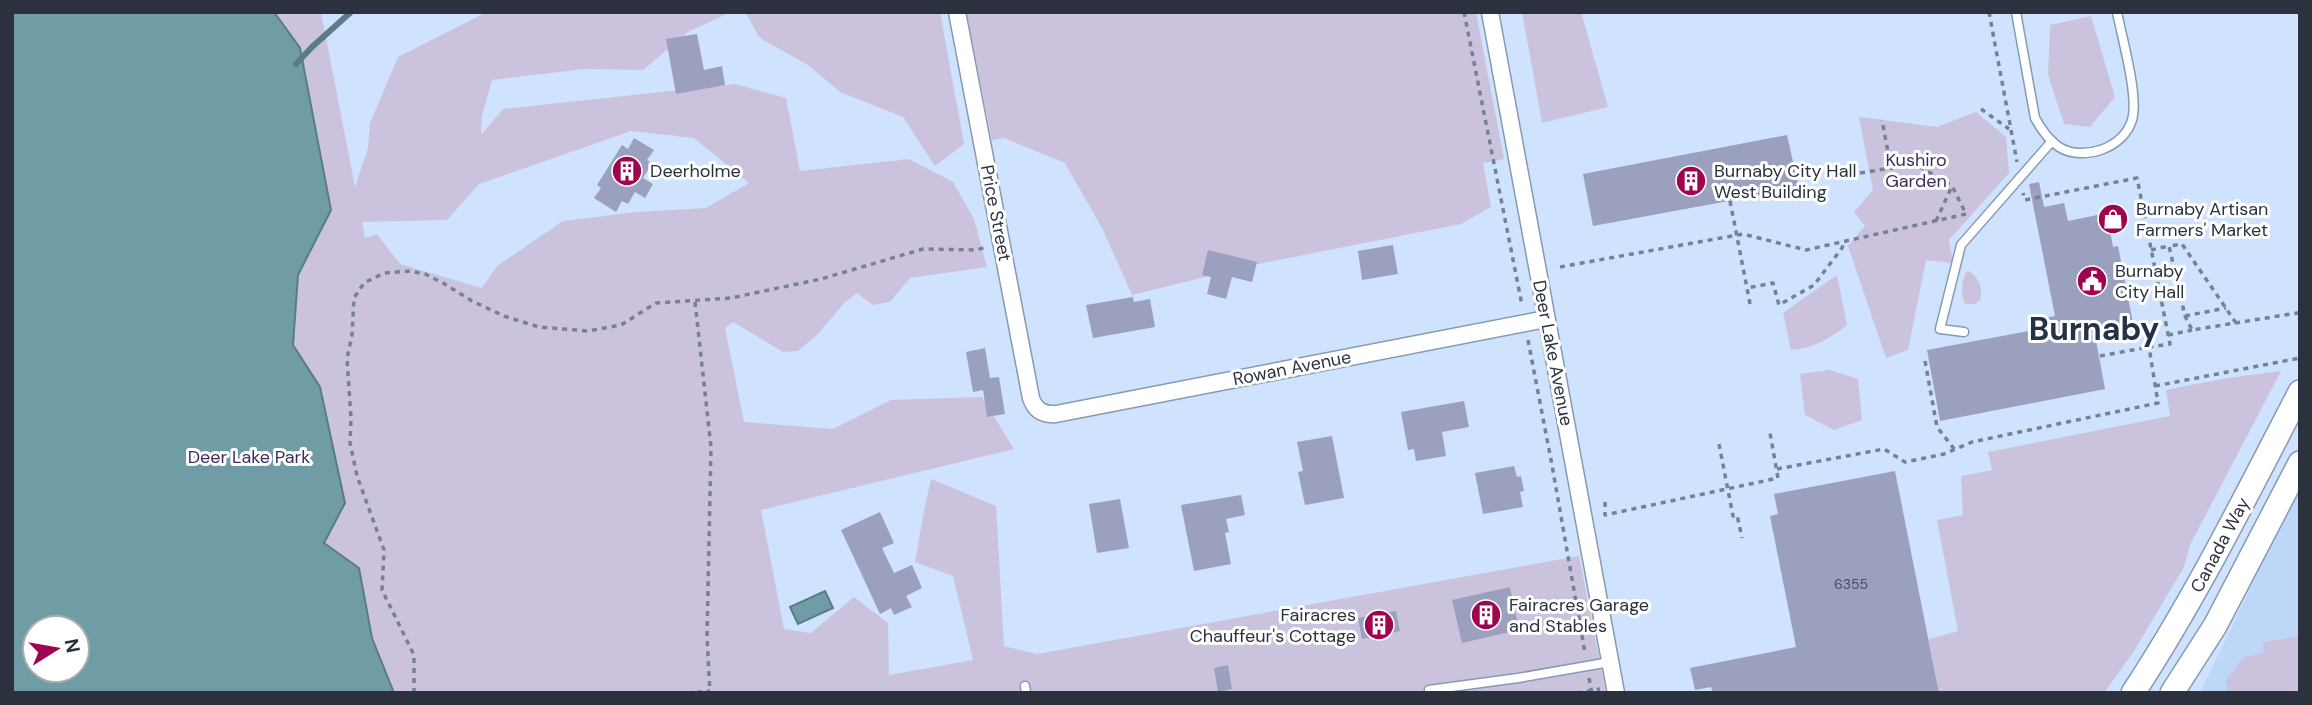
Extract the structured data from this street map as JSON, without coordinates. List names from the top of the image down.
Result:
{
  "streets": {
    "main road": ["Canada Way"],
    "street": ["Price Street", "Deer Lake Avenue", "Rowan Avenue"]
  },
  "crossings": [
    ["Price Street", "Rowan Avenue"],
    ["Deer Lake Avenue", "Rowan Avenue"]
  ],
  "districts": ["Burnaby"],
  "parks": ["Kushiro Garden", "Deer Lake Park"],
  "places": {
    "building": [
      "Deerholme",
      "Burnaby City Hall West Building",
      "Fairacres Garage and Stables",
      "Fairacres Chauffeur's Cottage"
    ],
    "shop": ["Burnaby Artisan Farmers' Market"],
    "public building": ["Burnaby City Hall"]
  },
  "house_numbers": ["6355"],
  "north": "right"
}
